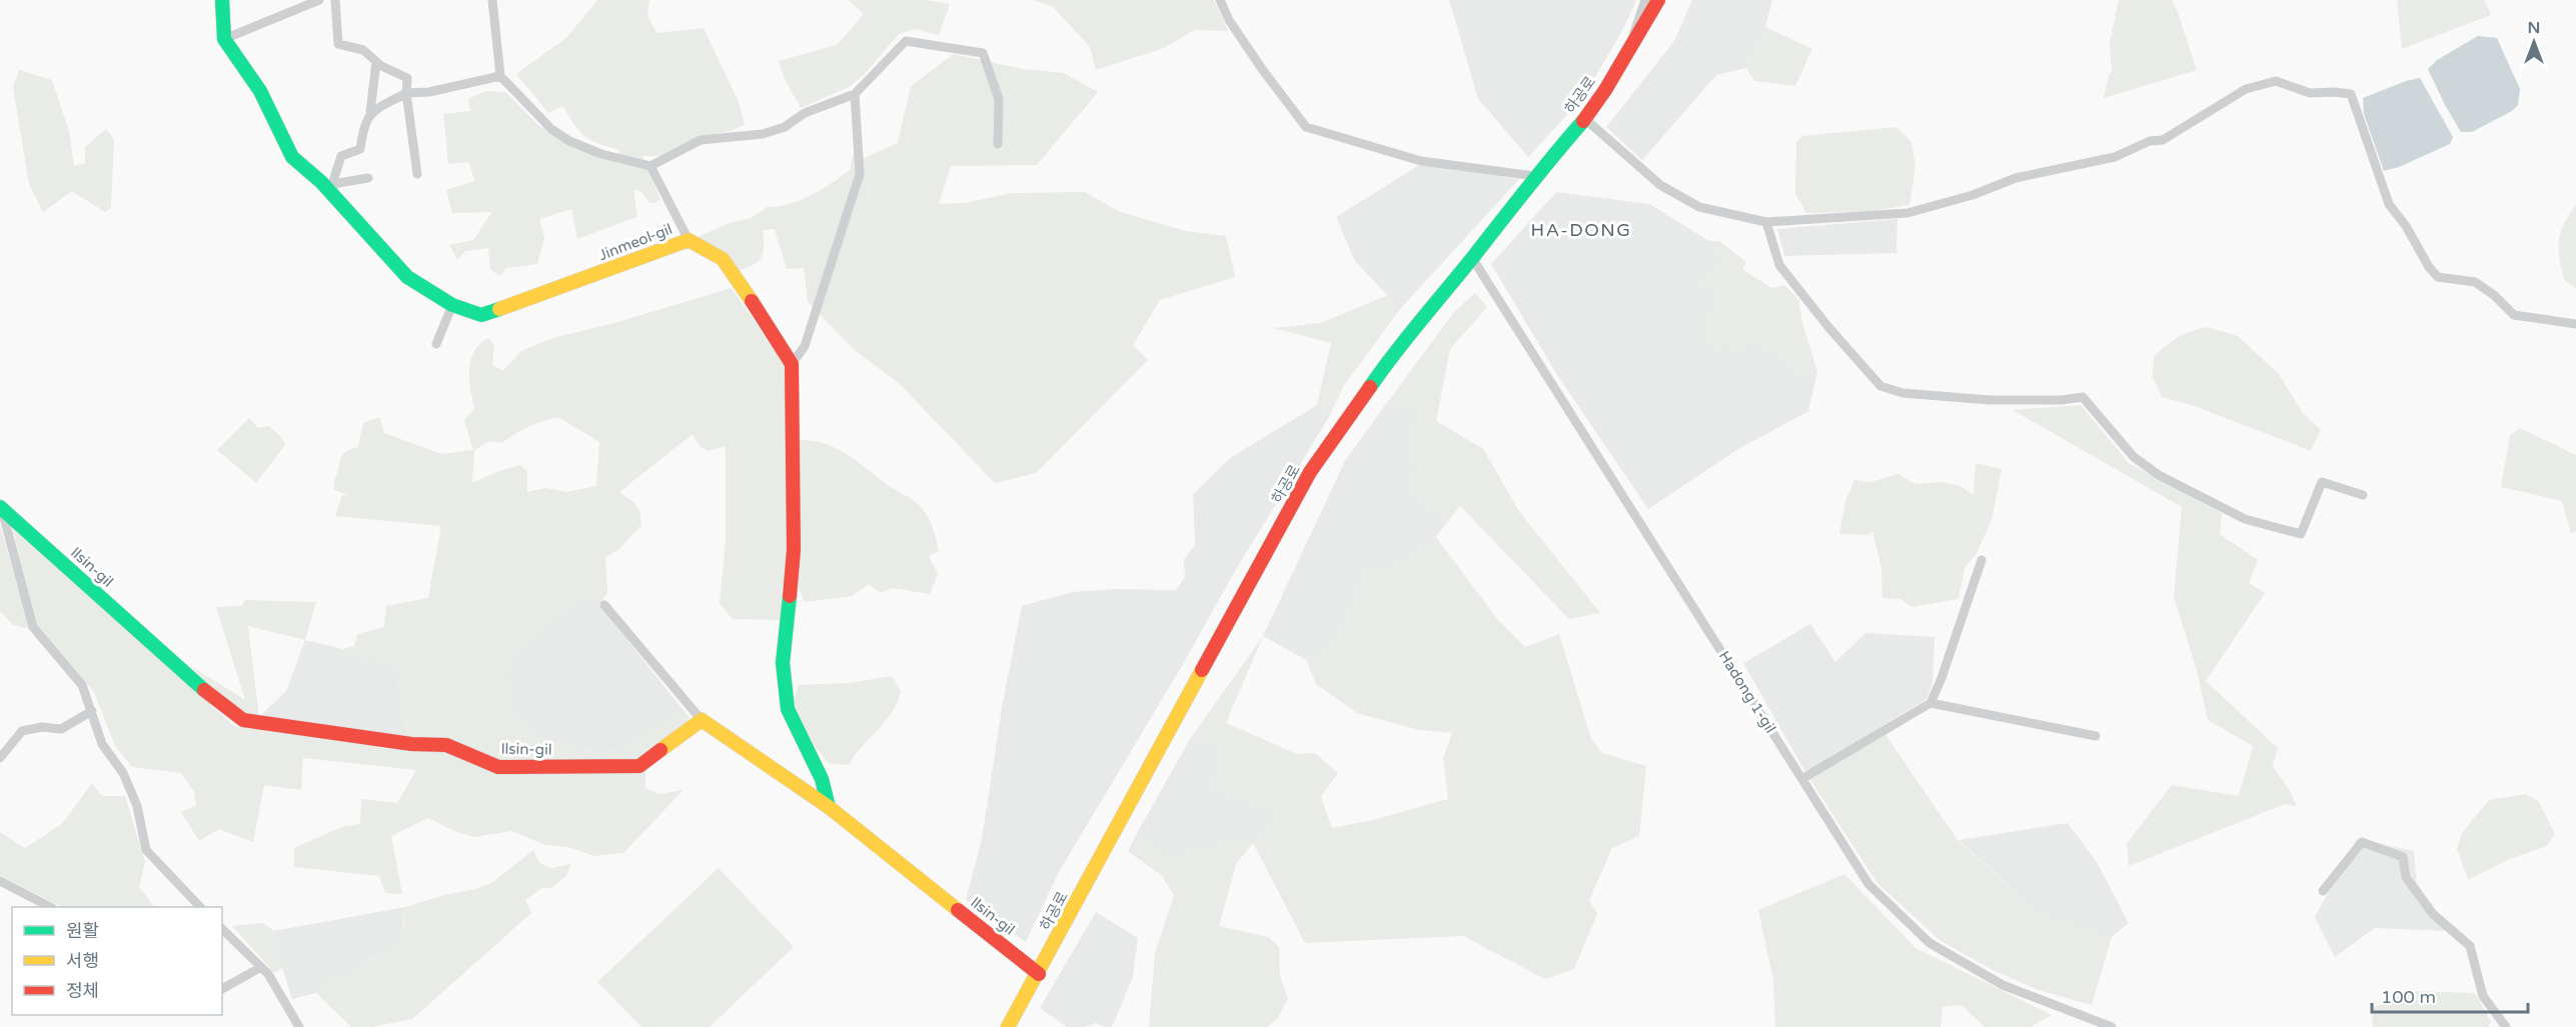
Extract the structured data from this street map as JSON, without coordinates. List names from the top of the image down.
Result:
{
  "streets": {
    "street": [
      "하공로",
      "Jinmeol-gil",
      "Ilsin-gil",
      "Hadong 1-gil"
    ]
  },
  "crossings": [
    ["하공로", "Ilsin-gil"],
    ["하공로", "Hadong 1-gil"]
  ],
  "districts": ["HA-DONG"],
  "legend": ["원활", "서행", "정체"],
  "scale_bar": "100 m",
  "north": "top"
}
